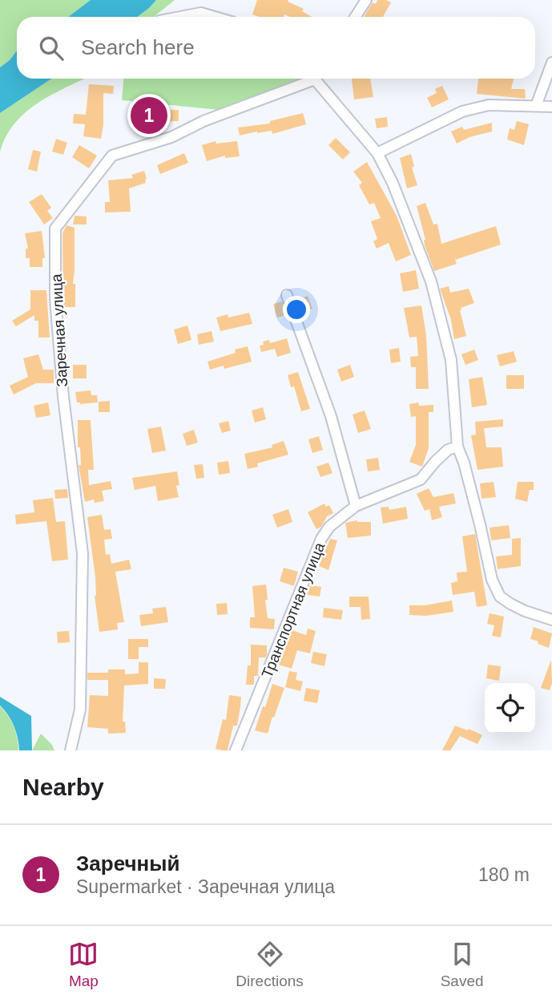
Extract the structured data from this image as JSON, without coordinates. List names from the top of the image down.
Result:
{
  "streets": {
    "street": ["Заречная улица", "Транспортная улица"]
  },
  "page": {
    "search": "Search here",
    "pins": "1",
    "heading": "Nearby",
    "list": [
      {
        "mark": "1",
        "name": "Заречный",
        "note": "Supermarket · Заречная улица",
        "value": "180 m"
      }
    ],
    "nav": ["Map", "Directions", "Saved"]
  }
}
